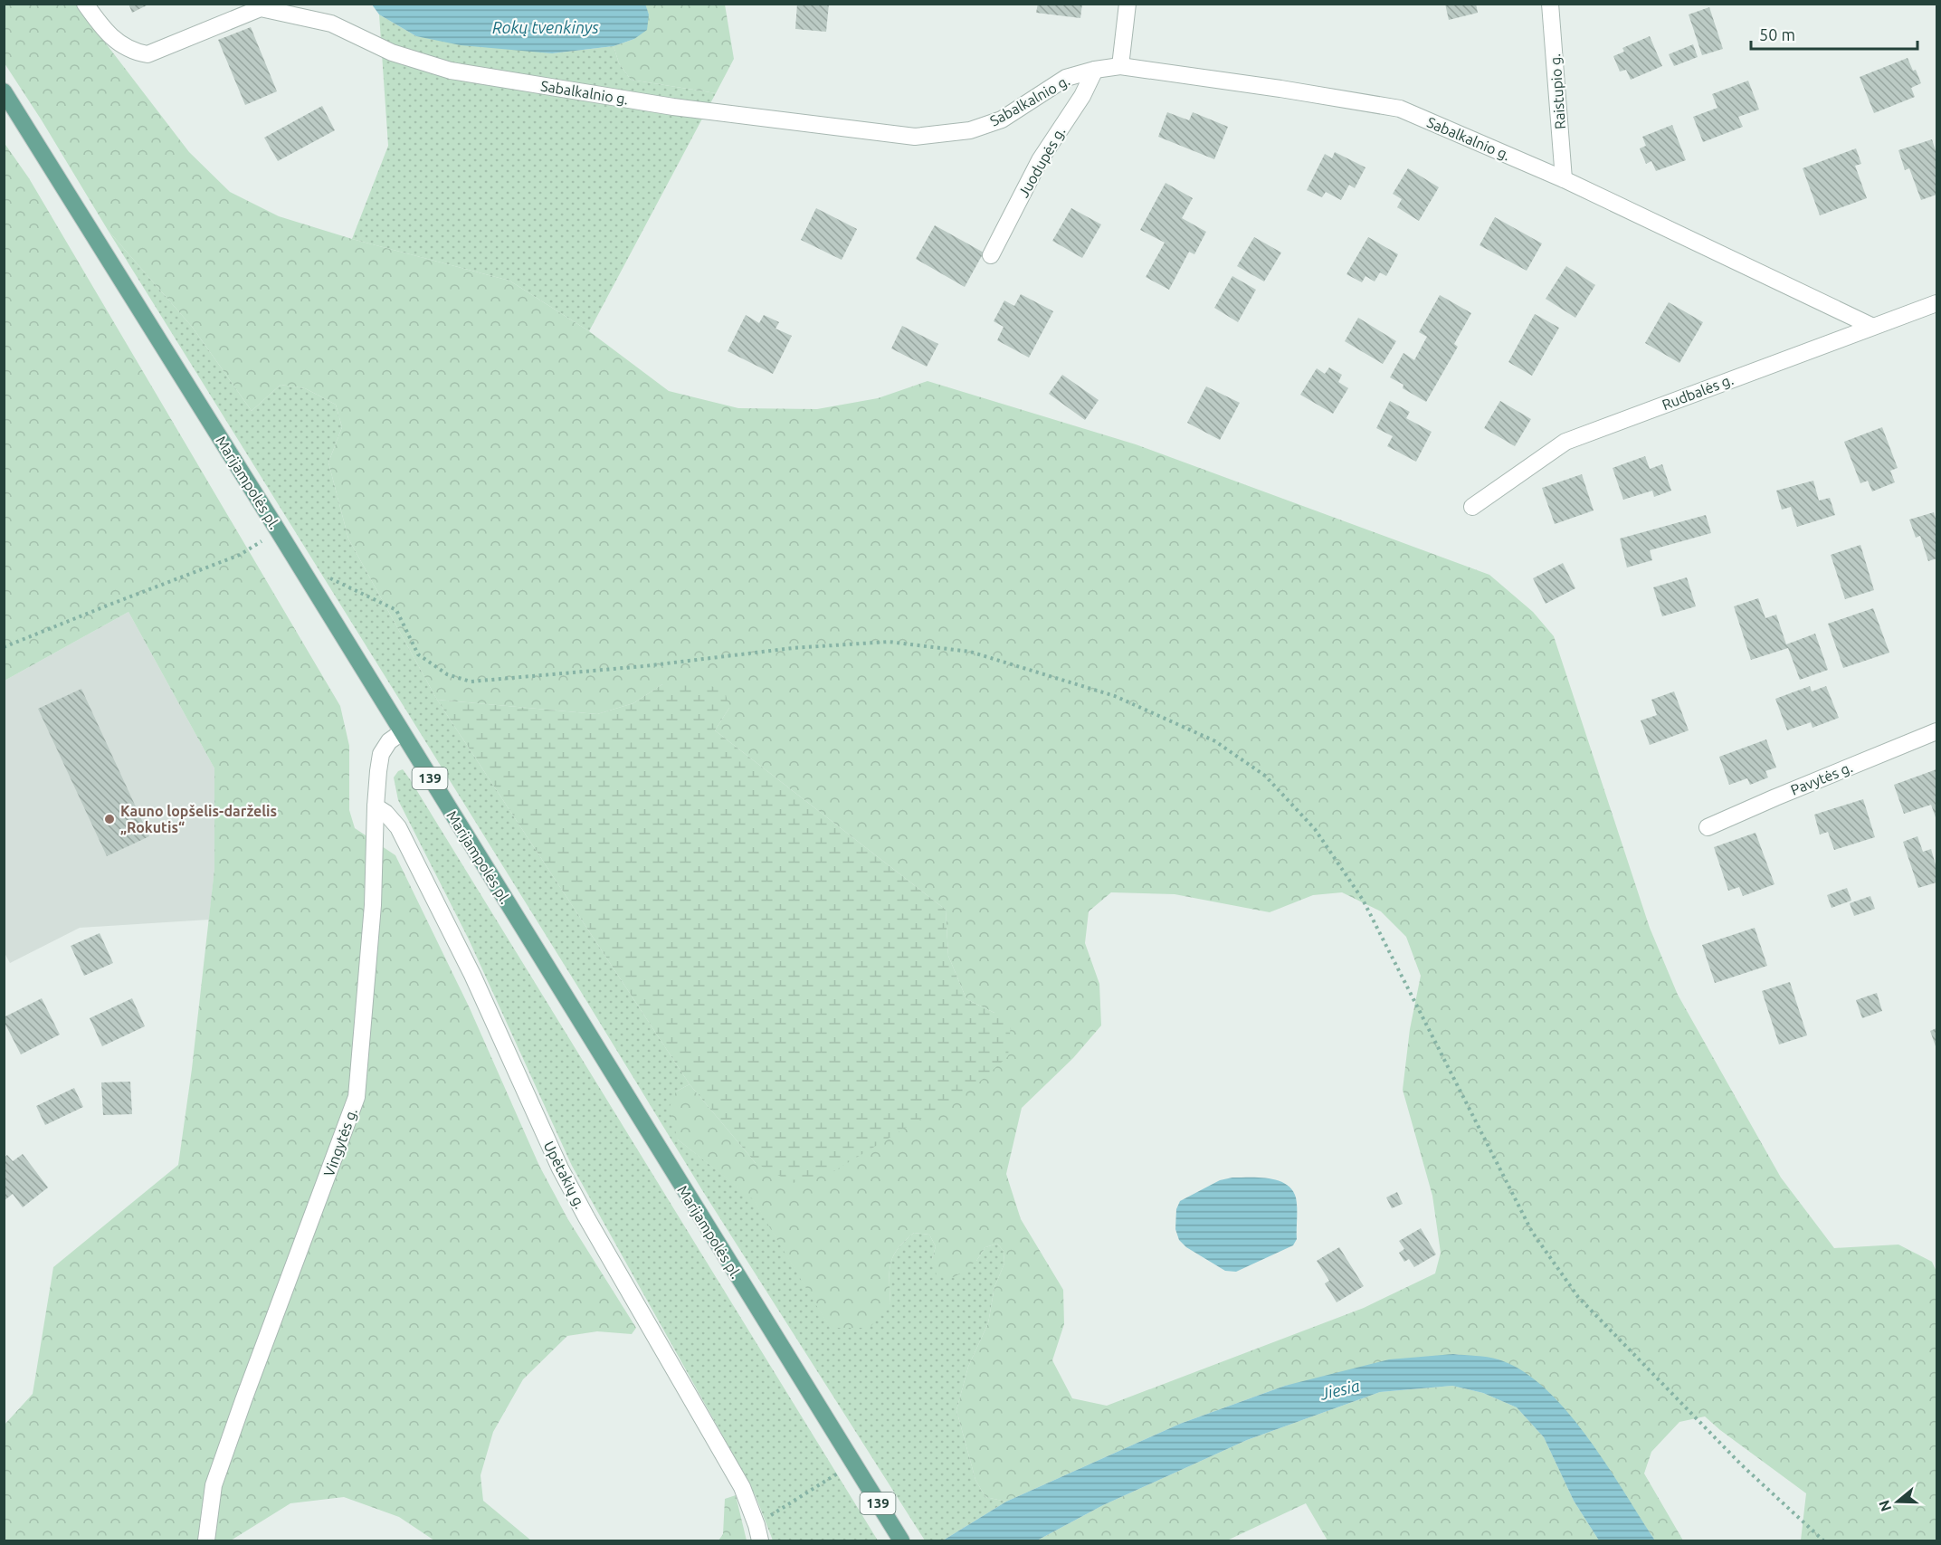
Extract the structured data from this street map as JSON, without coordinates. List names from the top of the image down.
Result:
{
  "streets": {
    "main road": ["Marijampolės pl.", "139"],
    "street": [
      "Raistupio g.",
      "Sabalkalnio g.",
      "Juodupės g.",
      "Rudbalės g.",
      "Pavytės g.",
      "Vingytės g.",
      "Upėtakių g."
    ]
  },
  "crossings": [
    ["Raistupio g.", "Sabalkalnio g."],
    ["Sabalkalnio g.", "Juodupės g."],
    ["Sabalkalnio g.", "Rudbalės g."],
    ["Marijampolės pl.", "Vingytės g."],
    ["Vingytės g.", "Upėtakių g."]
  ],
  "water": ["Rokų tvenkinys", "Jiesia"],
  "places": ["Kauno lopšelis-darželis „Rokutis“"],
  "scale_bar": "50 m",
  "north": "left"
}
